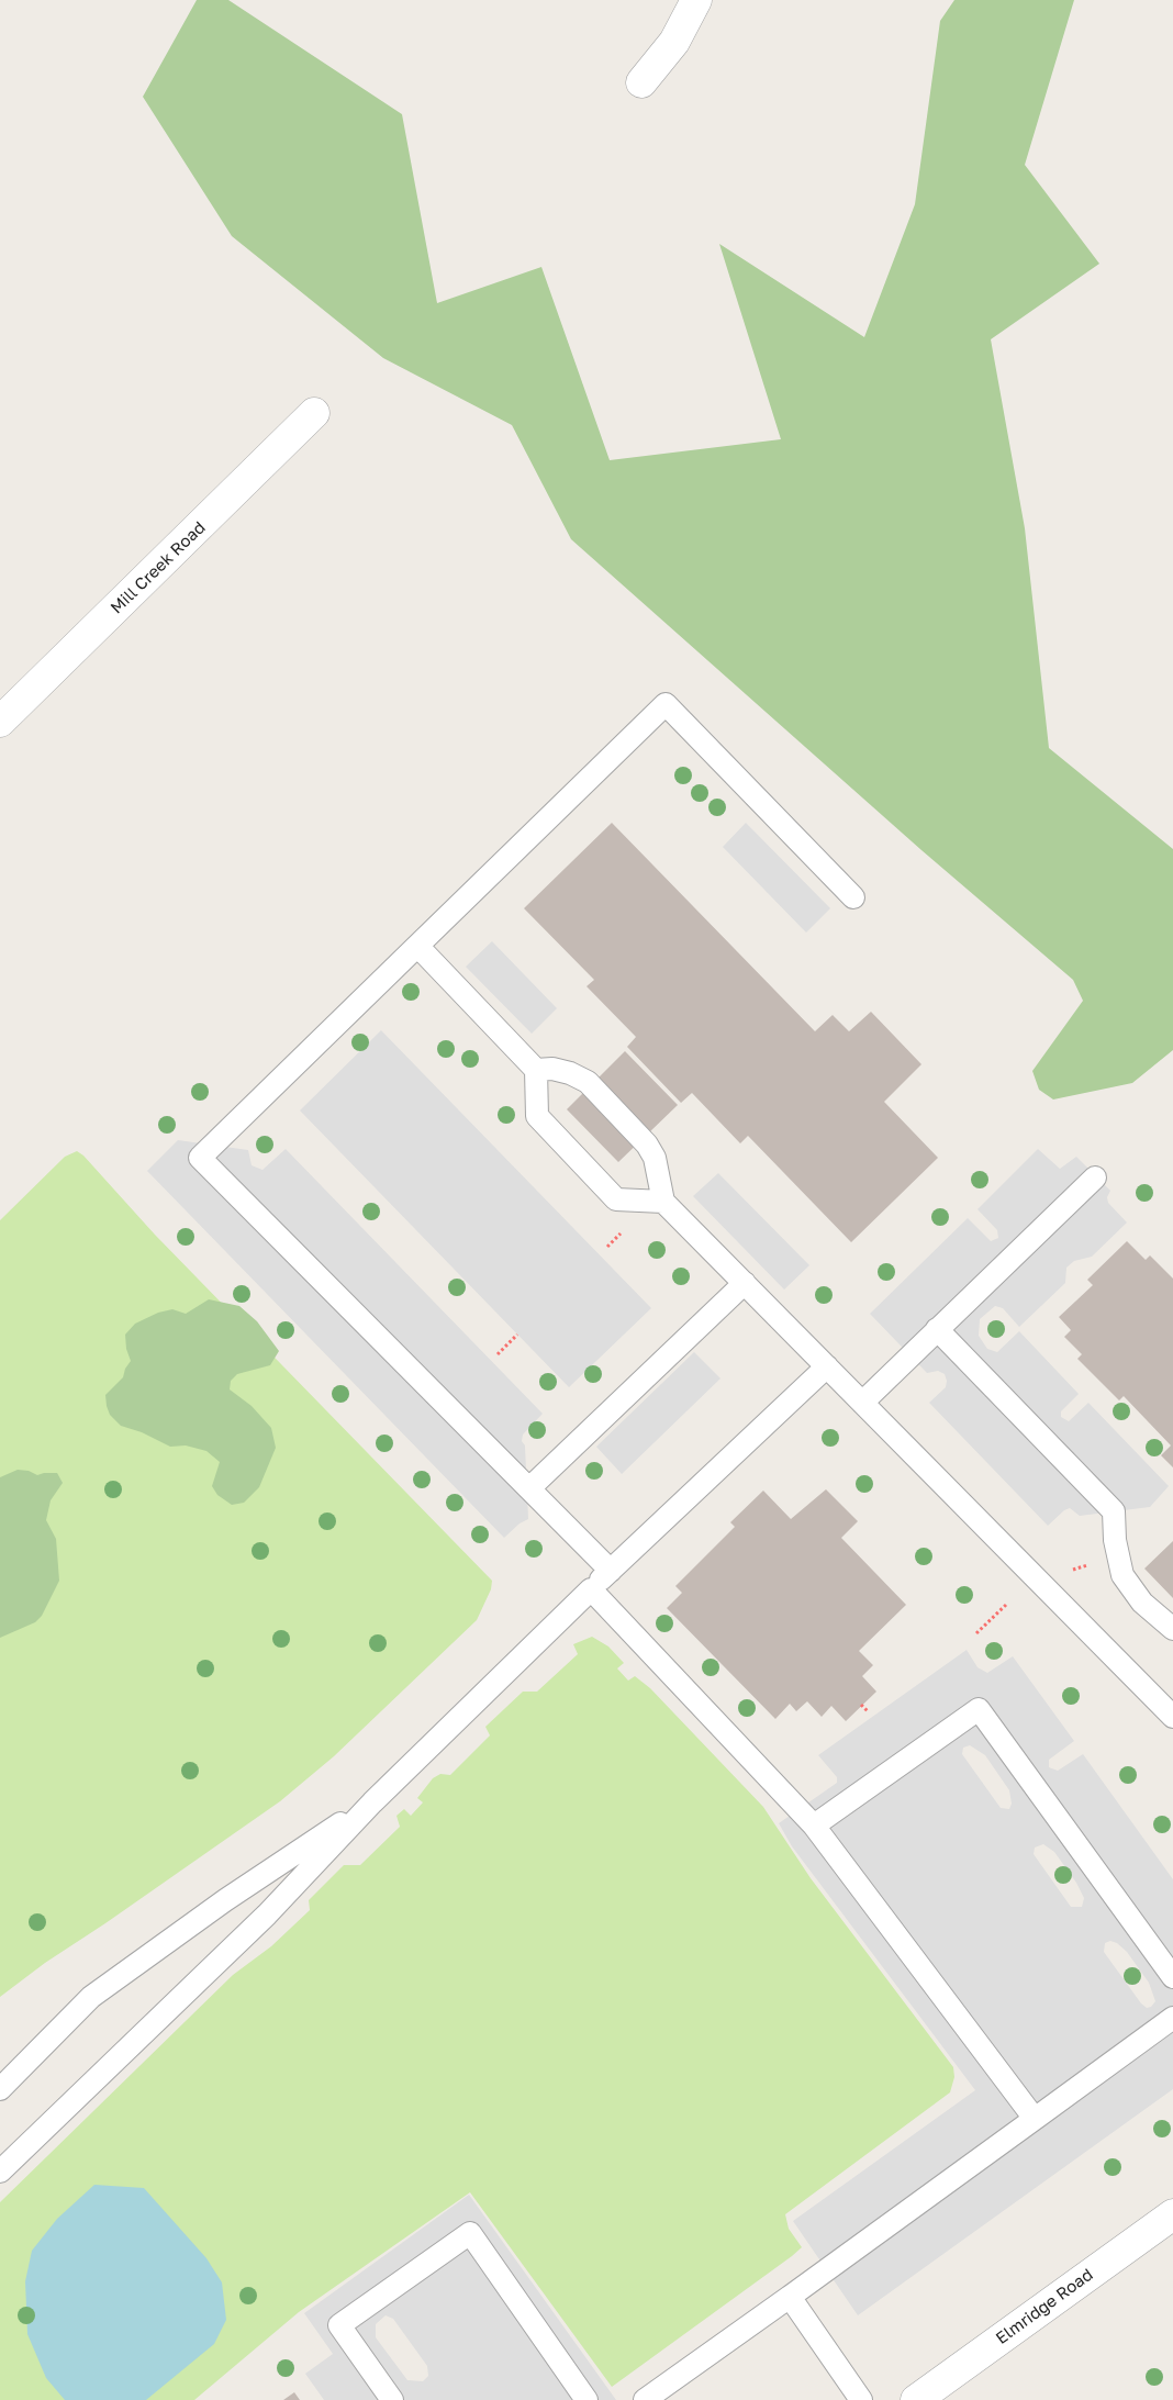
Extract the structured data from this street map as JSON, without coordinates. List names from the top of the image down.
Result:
{
  "streets": {
    "street": ["Mill Creek Road", "Elmridge Road"]
  }
}
